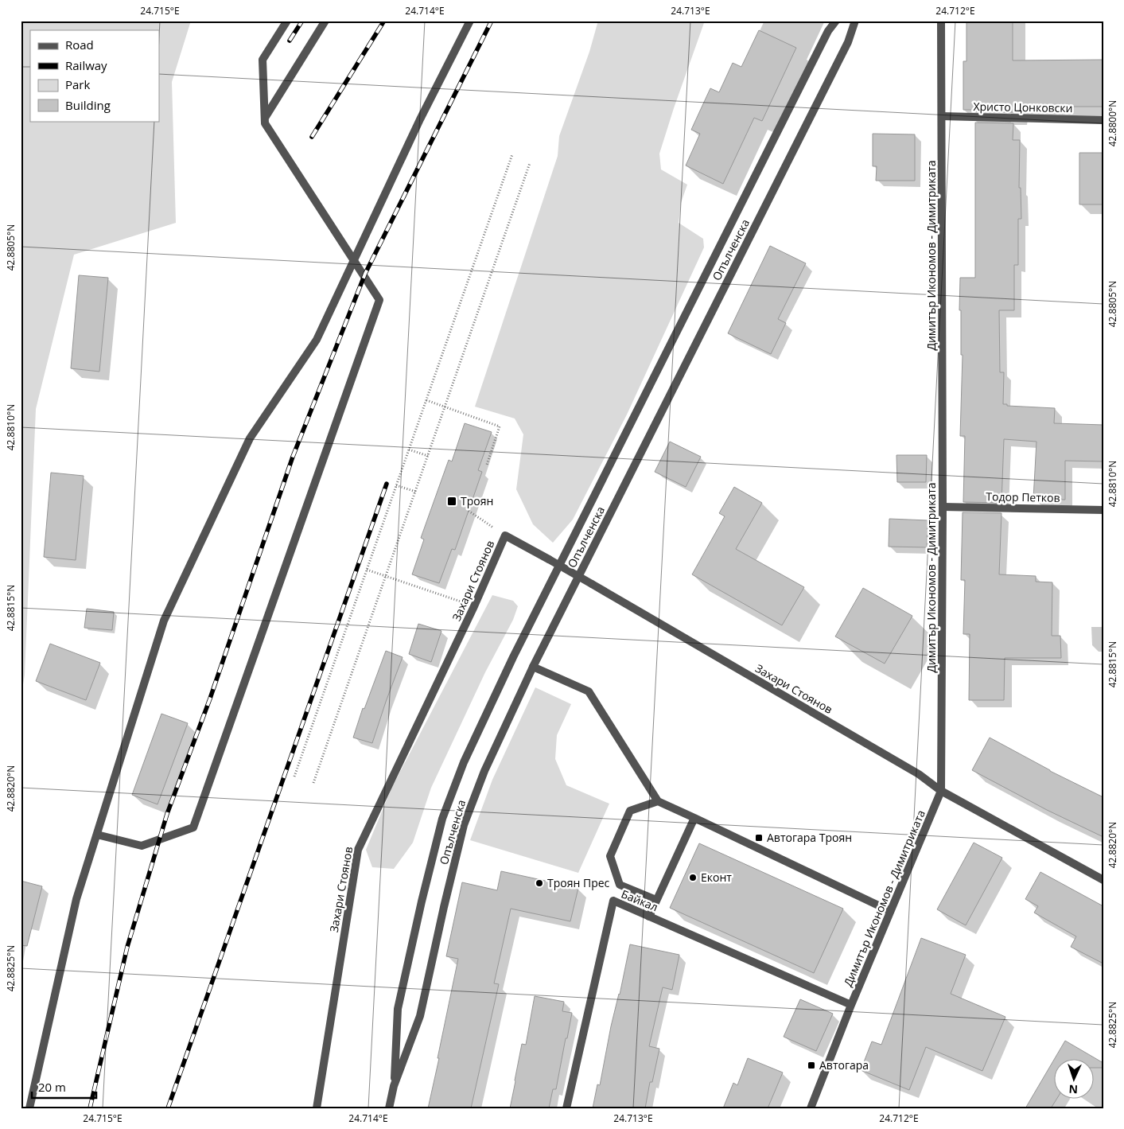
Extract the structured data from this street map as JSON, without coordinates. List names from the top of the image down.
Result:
{
  "streets": {
    "street": [
      "Христо Цонковски",
      "Опълченска",
      "Димитър Икономов - Димитриката",
      "Тодор Петков",
      "Захари Стоянов",
      "Байкал"
    ]
  },
  "crossings": [
    ["Христо Цонковски", "Димитър Икономов - Димитриката"],
    ["Димитър Икономов - Димитриката", "Тодор Петков"],
    ["Димитър Икономов - Димитриката", "Захари Стоянов"],
    ["Димитър Икономов - Димитриката", "Байкал"]
  ],
  "places": {
    "transit": ["Троян", "Автогара Троян", "Автогара"],
    "other": ["Еконт", "Троян Прес"]
  },
  "legend": [
    "Road",
    "Railway",
    "Park",
    "Building"
  ],
  "scale_bar": "20 m",
  "north": "bottom",
  "coordinates": [
    "24.715°E",
    "24.714°E",
    "24.713°E",
    "24.712°E",
    "42.8800°N",
    "42.8805°N",
    "42.8810°N",
    "42.8815°N",
    "42.8820°N",
    "42.8825°N"
  ]
}
